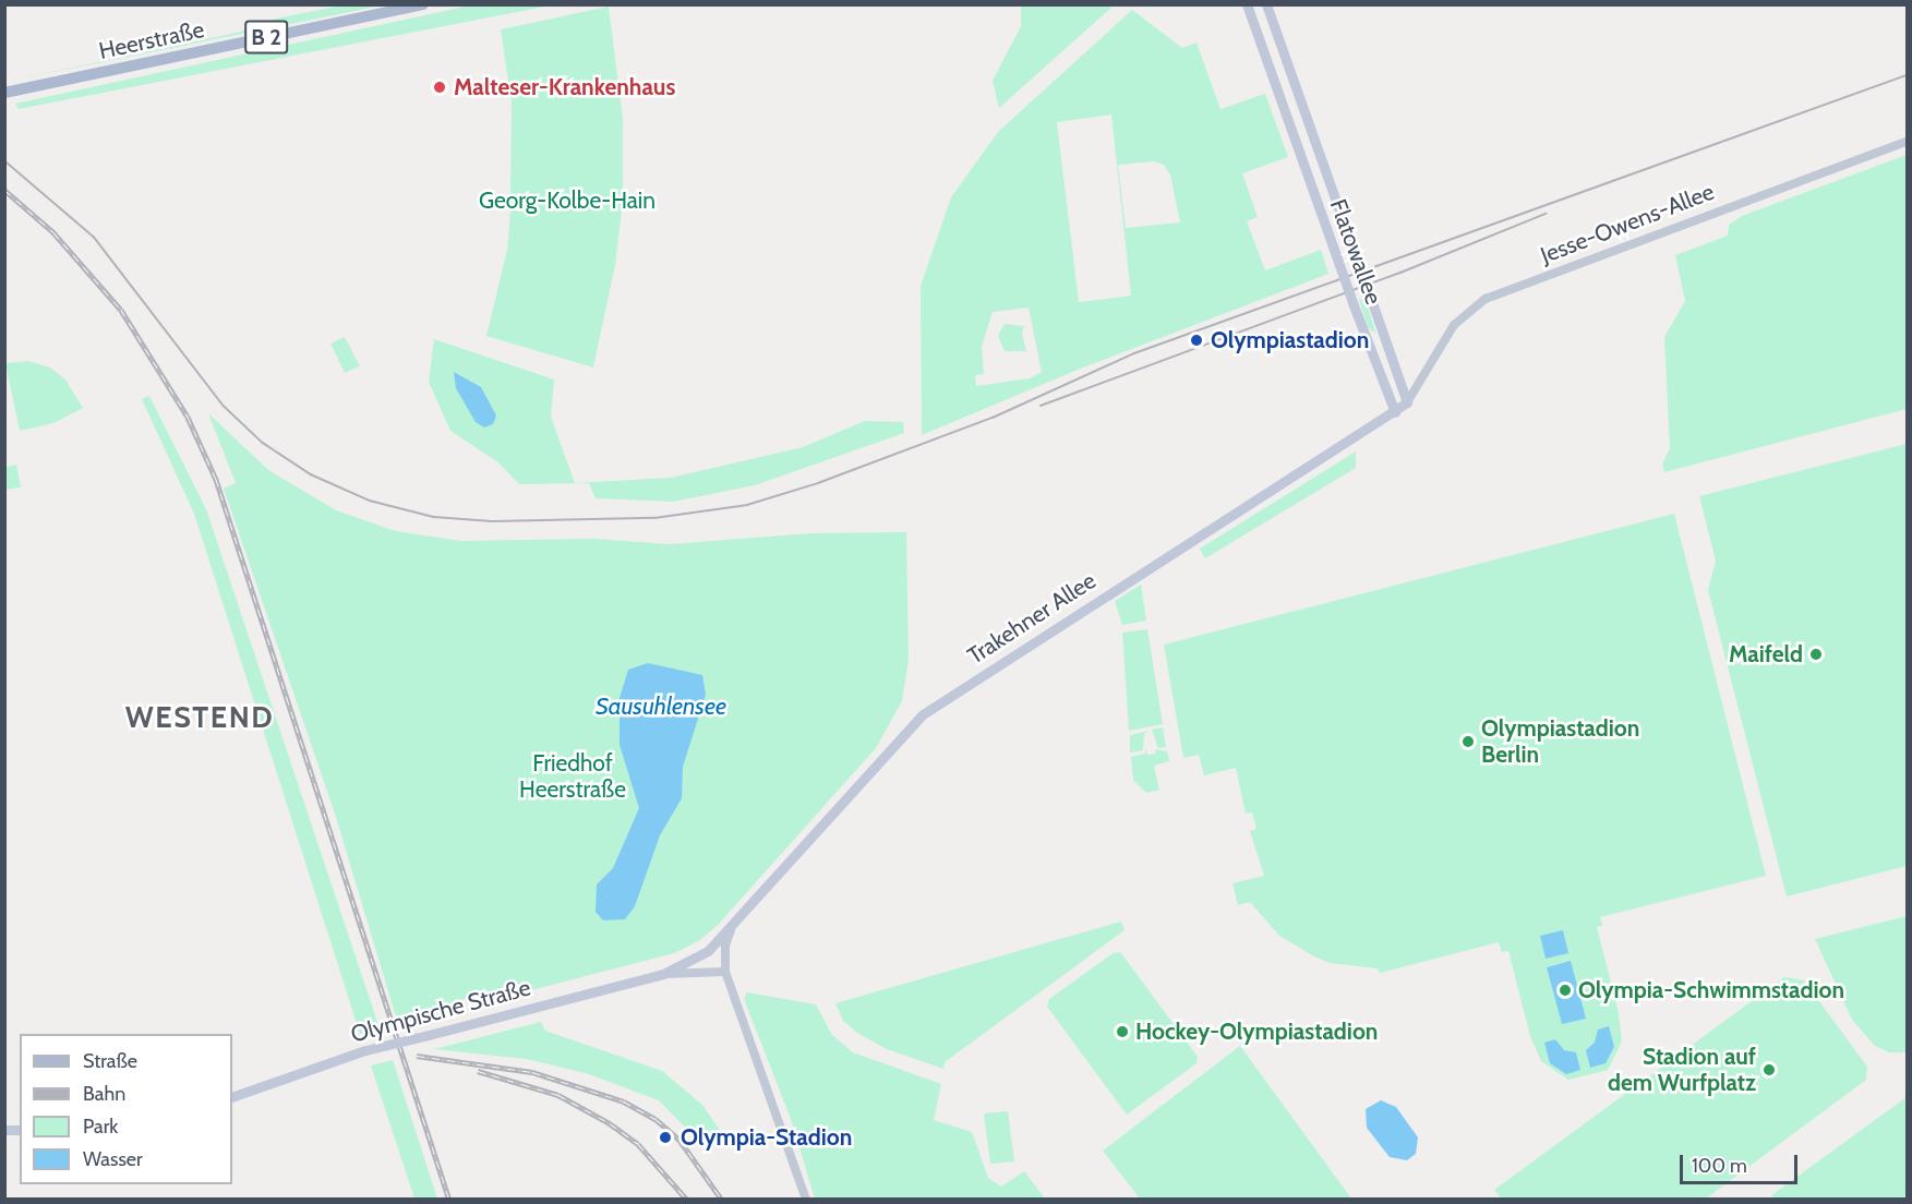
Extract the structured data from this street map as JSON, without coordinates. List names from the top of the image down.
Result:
{
  "streets": {
    "main road": [
      "B 2",
      "Heerstraße",
      "Flatowallee",
      "Trakehner Allee",
      "Olympische Straße"
    ],
    "street": ["Jesse-Owens-Allee"]
  },
  "crossings": [
    ["Jesse-Owens-Allee", "Flatowallee"],
    ["Jesse-Owens-Allee", "Trakehner Allee"],
    ["Flatowallee", "Trakehner Allee"],
    ["Trakehner Allee", "Olympische Straße"]
  ],
  "districts": ["WESTEND"],
  "water": ["Sausuhlensee"],
  "parks": ["Georg-Kolbe-Hain", "Friedhof Heerstraße"],
  "places": [
    "Malteser-Krankenhaus",
    "Olympiastadion",
    "Maifeld",
    "Olympiastadion Berlin",
    "Olympia-Schwimmstadion",
    "Hockey-Olympiastadion",
    "Stadion auf dem Wurfplatz",
    "Olympia-Stadion"
  ],
  "legend": [
    "Straße",
    "Bahn",
    "Park",
    "Wasser"
  ],
  "scale_bar": "100 m"
}
